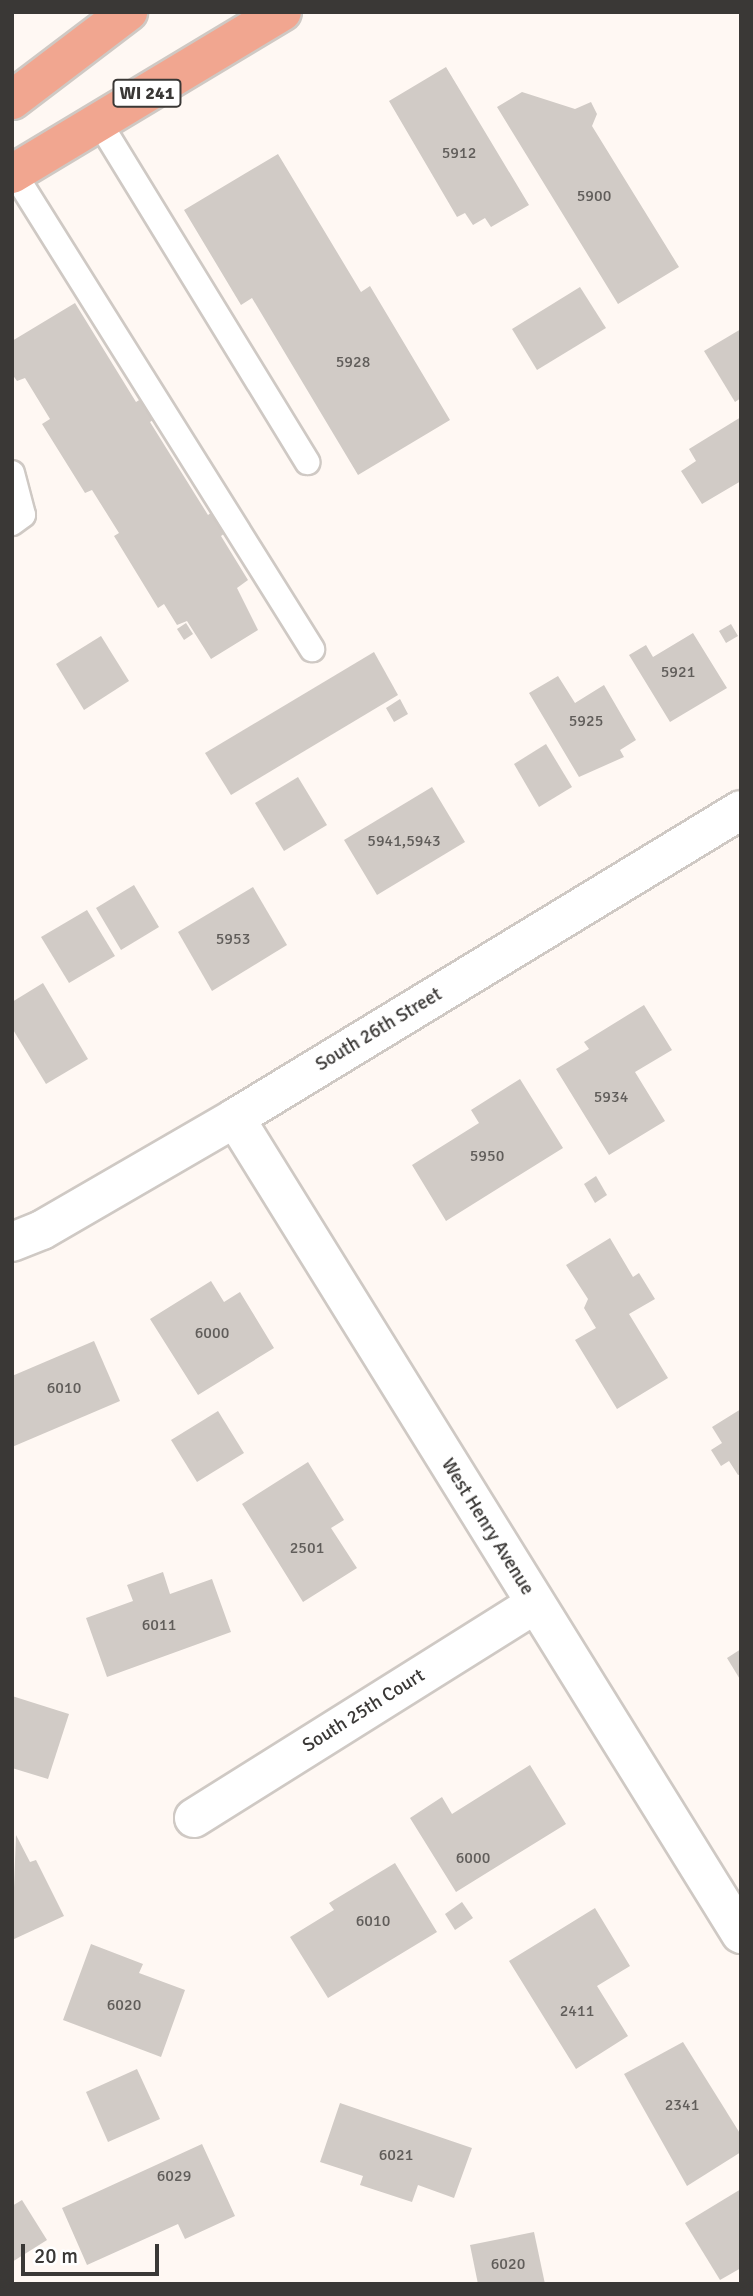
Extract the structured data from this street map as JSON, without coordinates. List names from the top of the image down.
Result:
{
  "streets": {
    "main road": ["WI 241"],
    "street": ["South 26th Street", "West Henry Avenue", "South 25th Court"]
  },
  "crossings": [
    ["South 26th Street", "West Henry Avenue"],
    ["West Henry Avenue", "South 25th Court"]
  ],
  "house_numbers": [
    "5912",
    "5900",
    "5928",
    "5921",
    "5925",
    "5941,5943",
    "5953",
    "5934",
    "5950",
    "6000",
    "6010",
    "2501",
    "6011",
    "6000",
    "6010",
    "6020",
    "2411",
    "2341",
    "6021",
    "6029",
    "6020"
  ],
  "scale_bar": "20 m"
}
